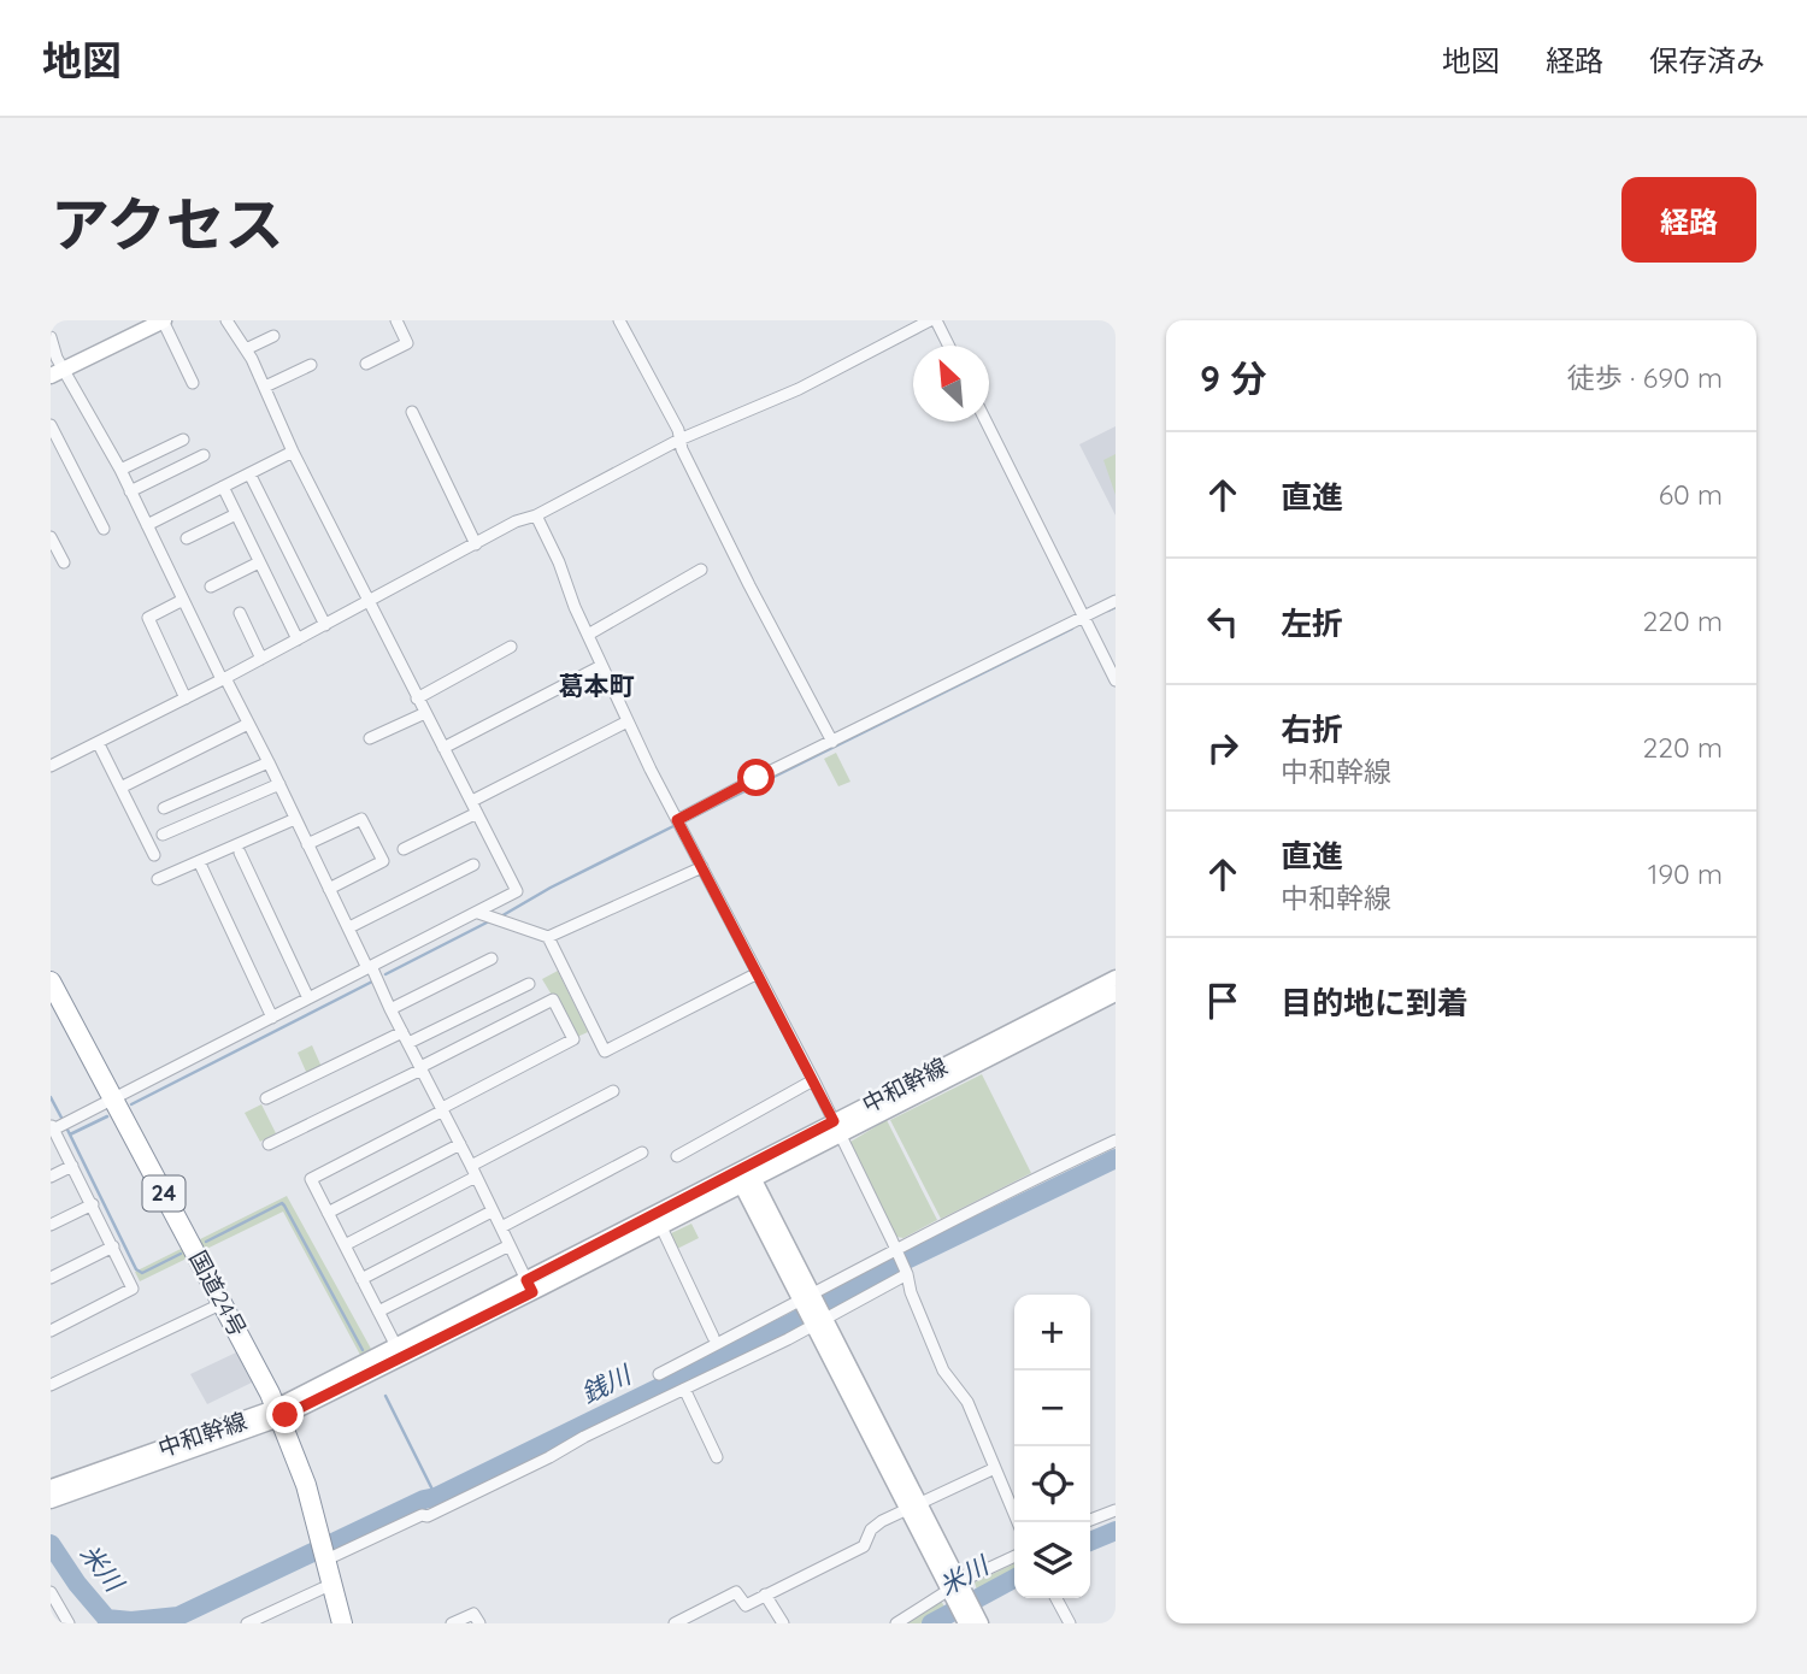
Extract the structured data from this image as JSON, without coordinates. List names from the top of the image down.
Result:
{
  "streets": {
    "highway": ["24", "国道24号"],
    "main road": ["中和幹線"]
  },
  "crossings": [
    ["中和幹線", "国道24号"]
  ],
  "districts": ["葛本町"],
  "water": ["銭川", "米川"],
  "north": "top left",
  "page": {
    "header": "地図",
    "nav": ["地図", "経路", "保存済み"],
    "title": "アクセス",
    "buttons": "経路",
    "heading": ["9 分", "徒歩 · 690 m"],
    "list": [
      ["直進", "60 m"],
      ["左折", "220 m"],
      ["右折", "中和幹線", "220 m"],
      ["直進", "中和幹線", "190 m"],
      "目的地に到着"
    ],
    "map_buttons": ["+", "−"]
  }
}
